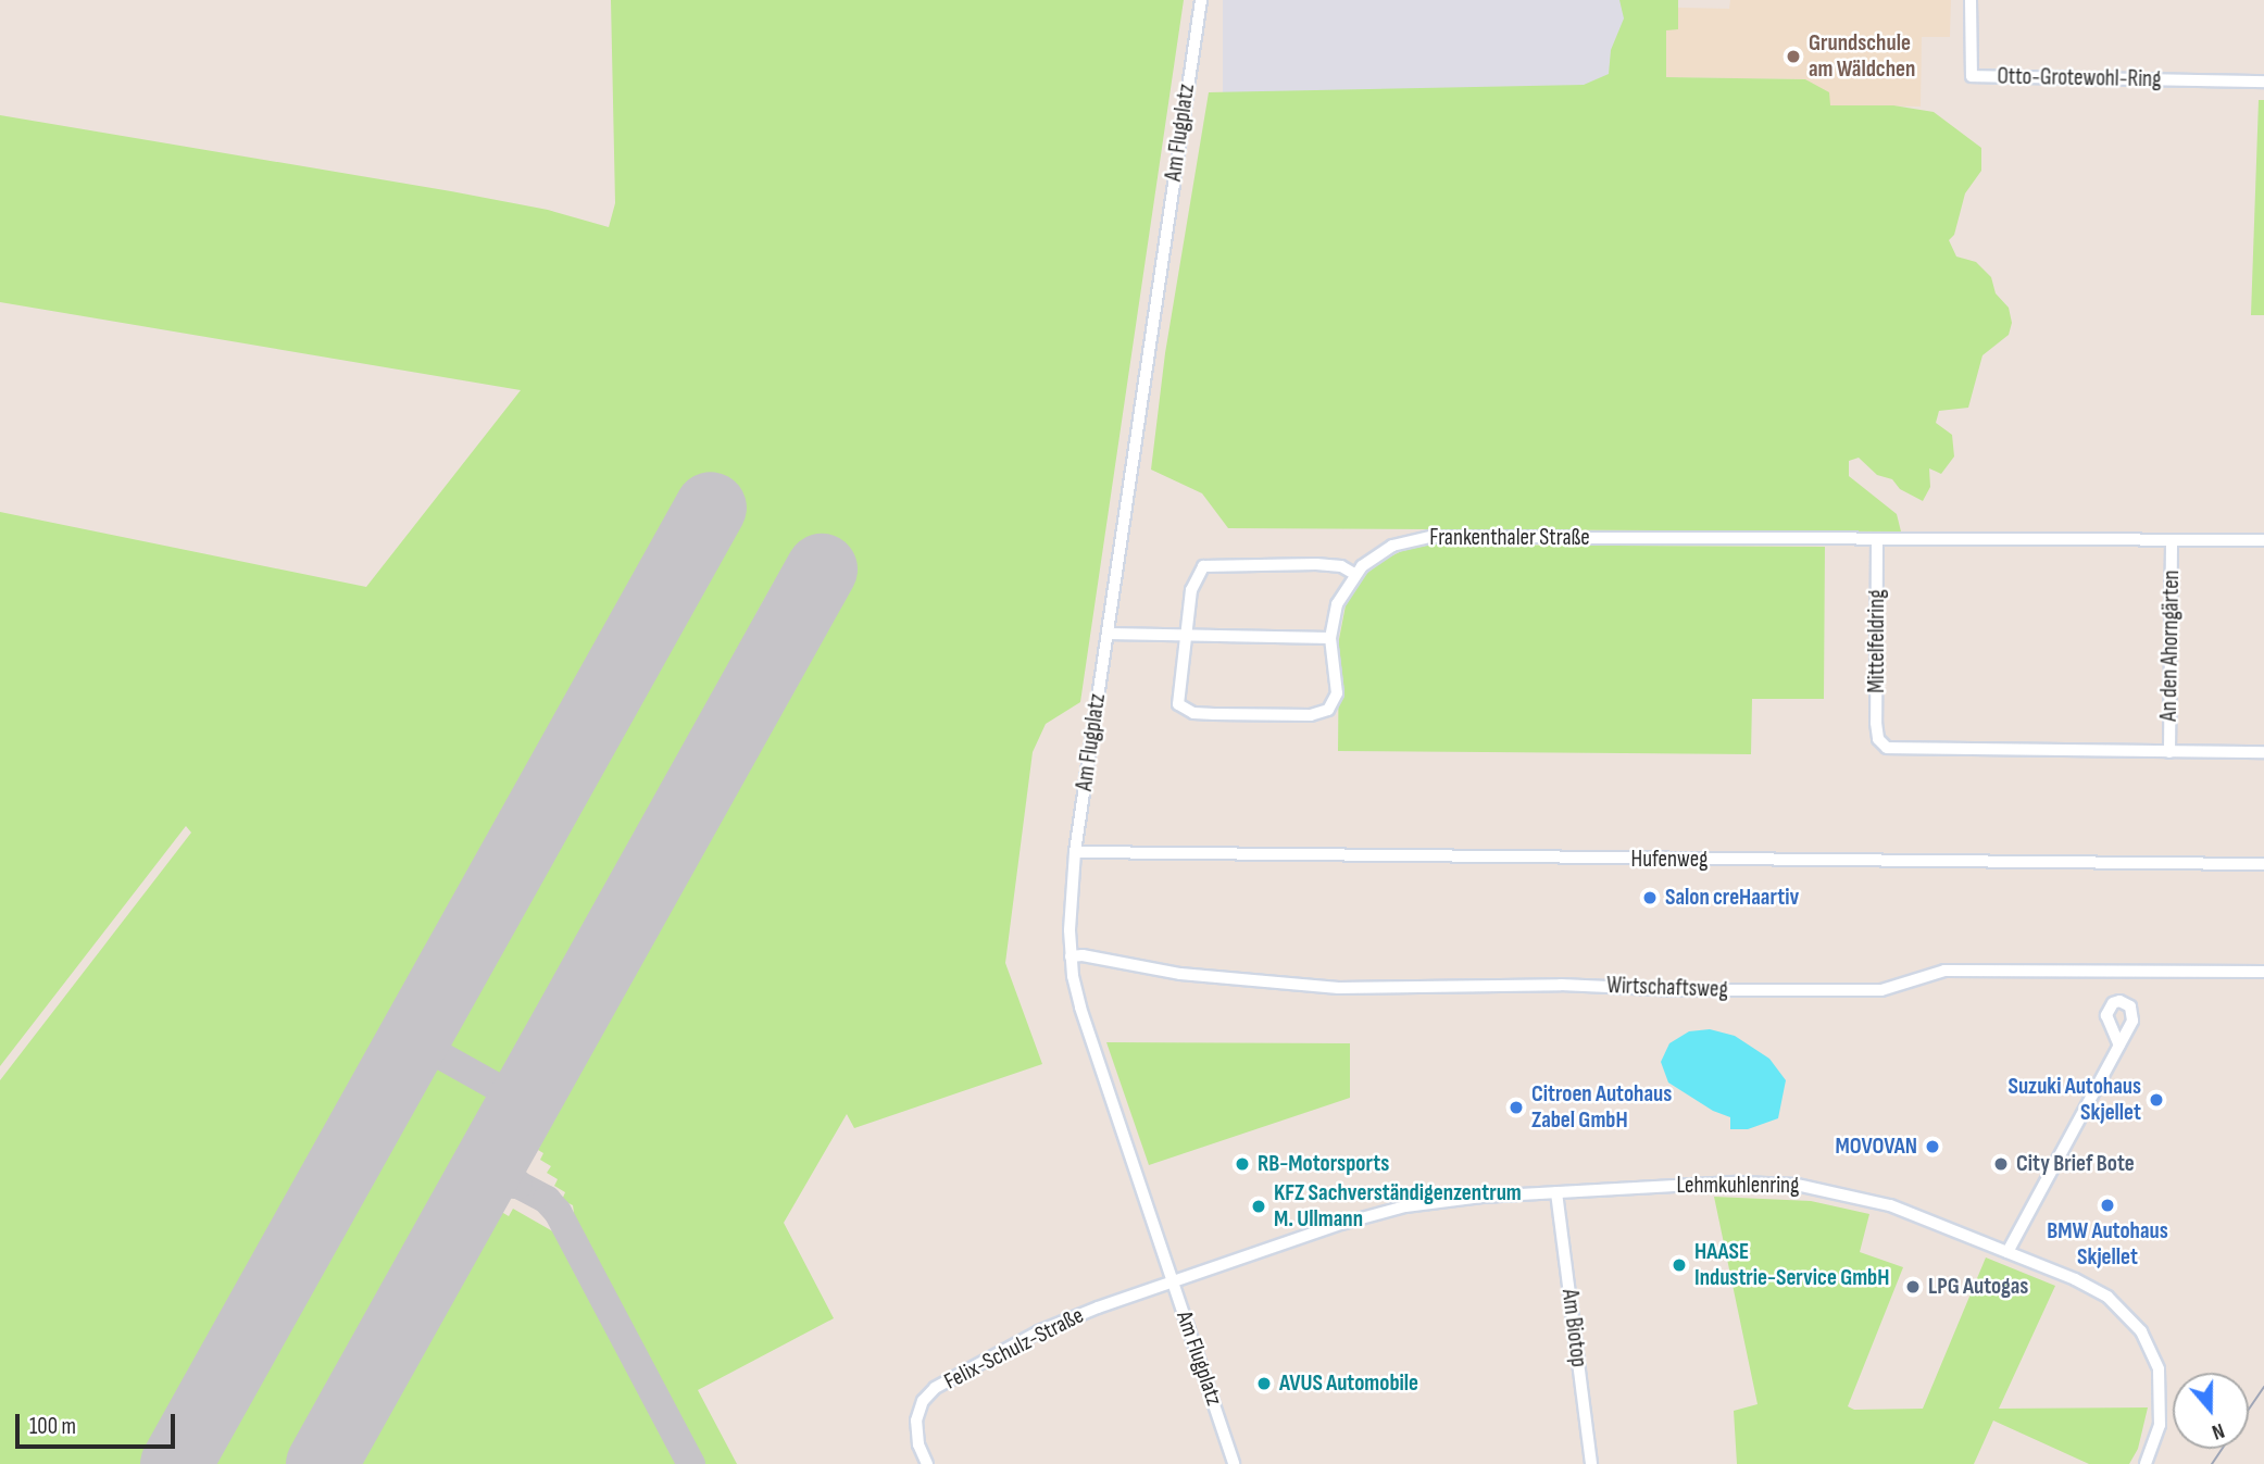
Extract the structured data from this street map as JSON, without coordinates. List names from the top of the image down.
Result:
{
  "streets": {
    "street": [
      "Otto-Grotewohl-Ring",
      "Am Flugplatz",
      "Frankenthaler Straße",
      "Mittelfeldring",
      "An den Ahorngärten",
      "Hufenweg",
      "Wirtschaftsweg",
      "Lehmkuhlenring",
      "Am Biotop",
      "Felix-Schulz-Straße"
    ]
  },
  "crossings": [
    ["Am Flugplatz", "Hufenweg"],
    ["Am Flugplatz", "Wirtschaftsweg"],
    ["Am Flugplatz", "Lehmkuhlenring"],
    ["Am Flugplatz", "Felix-Schulz-Straße"],
    ["Frankenthaler Straße", "Mittelfeldring"],
    ["Mittelfeldring", "An den Ahorngärten"],
    ["Lehmkuhlenring", "Am Biotop"],
    ["Lehmkuhlenring", "Felix-Schulz-Straße"]
  ],
  "places": [
    "Grundschule am Wäldchen",
    "Salon creHaartiv",
    "Suzuki Autohaus Skjellet",
    "Citroen Autohaus Zabel GmbH",
    "MOVOVAN",
    "RB-Motorsports",
    "City Brief Bote",
    "BMW Autohaus Skjellet",
    "KFZ Sachverständigenzentrum M. Ullmann",
    "HAASE Industrie-Service GmbH",
    "LPG Autogas",
    "AVUS Automobile"
  ],
  "scale_bar": "100 m",
  "north": "bottom"
}
